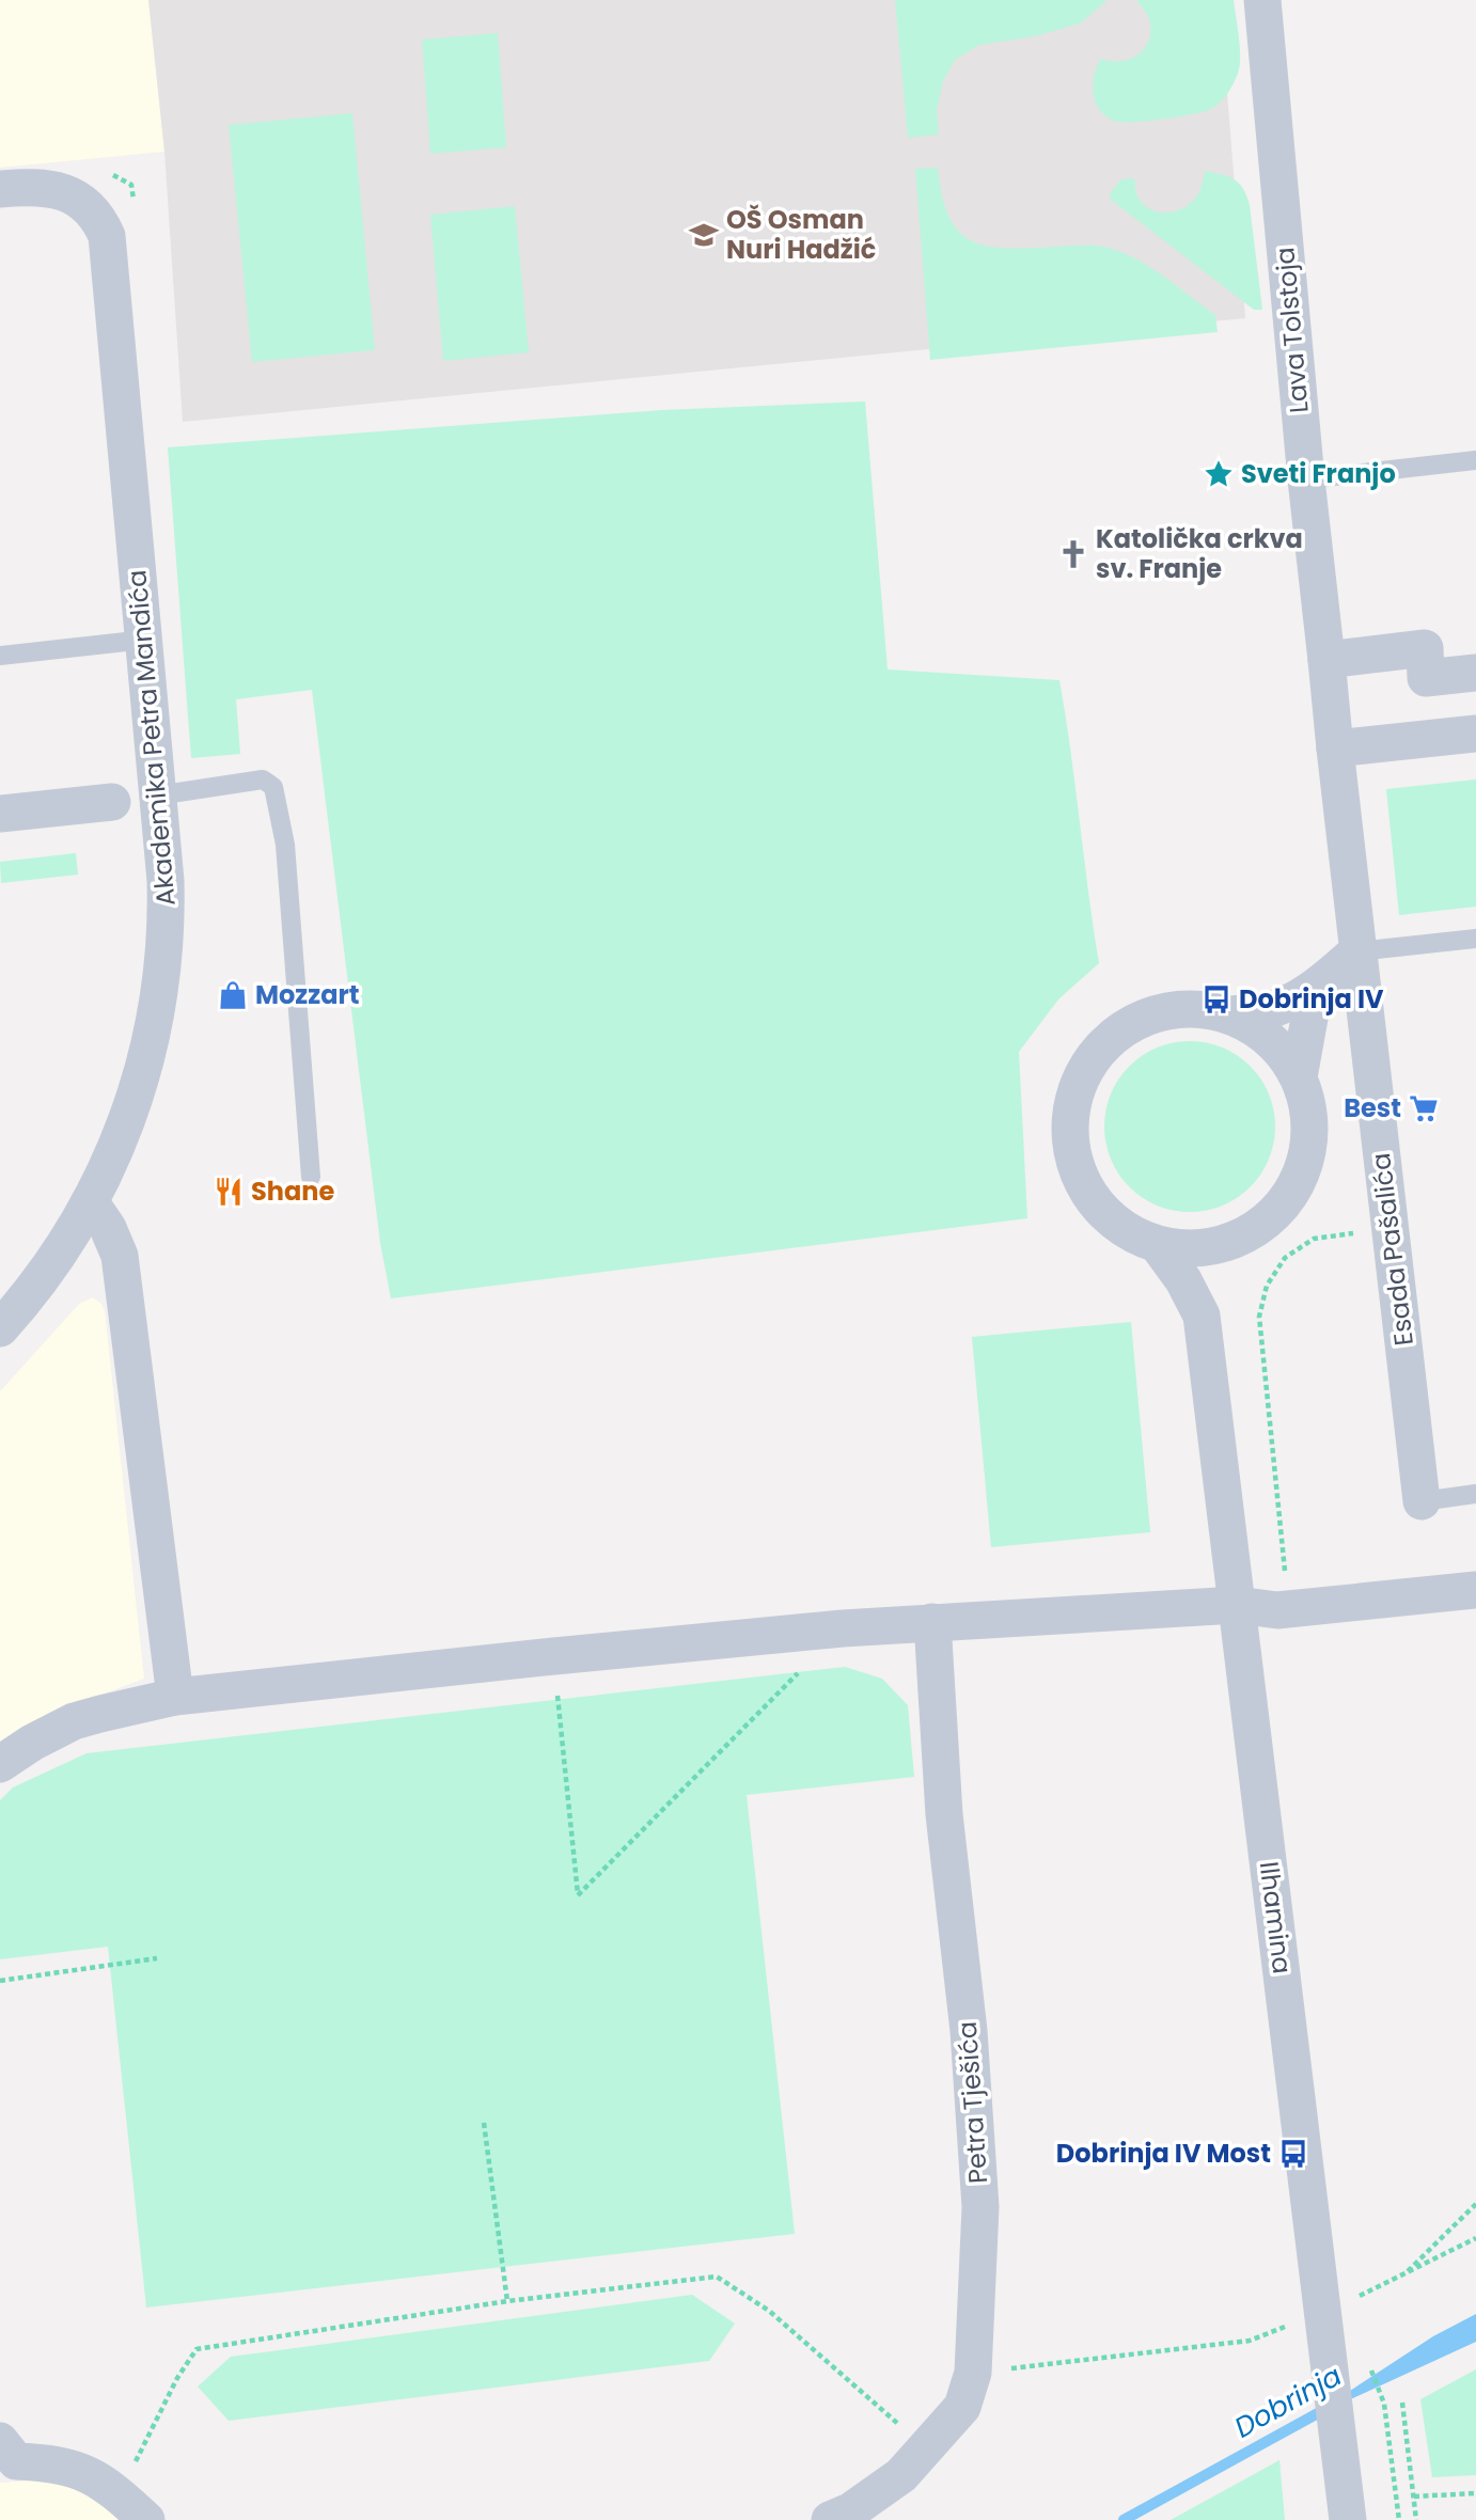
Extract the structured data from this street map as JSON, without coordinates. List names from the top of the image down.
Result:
{
  "streets": {
    "street": [
      "Lava Tolstoja",
      "Akademika Petra Mandića",
      "Esada Pašalića",
      "Ilhamina",
      "Petra Tješića"
    ]
  },
  "crossings": [
    ["Lava Tolstoja", "Esada Pašalića"]
  ],
  "water": ["Dobrinja"],
  "places": {
    "school or university": ["OŠ Osman Nuri Hadžić"],
    "place": ["Sveti Franjo"],
    "church": ["Katolička crkva sv. Franje"],
    "shop": ["Mozzart"],
    "bus stop": ["Dobrinja IV", "Dobrinja IV Most"],
    "supermarket": ["Best"],
    "restaurant": ["Shane"]
  }
}
